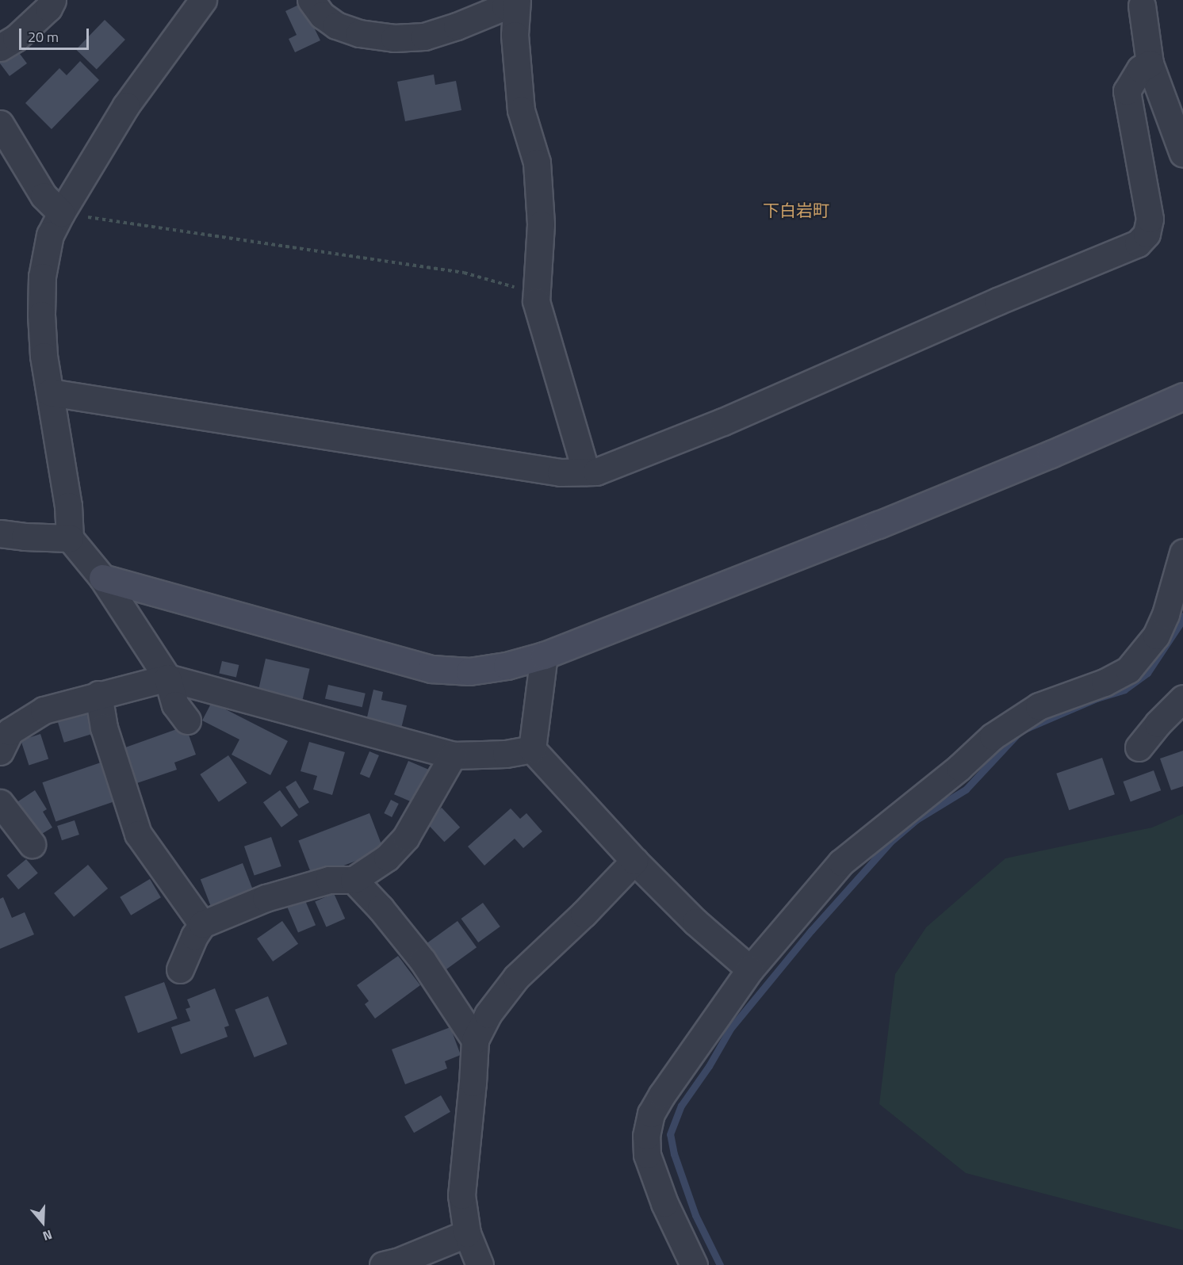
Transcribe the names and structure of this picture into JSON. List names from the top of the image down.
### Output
{
  "districts": ["下白岩町"],
  "scale_bar": "20 m",
  "north": "bottom"
}
